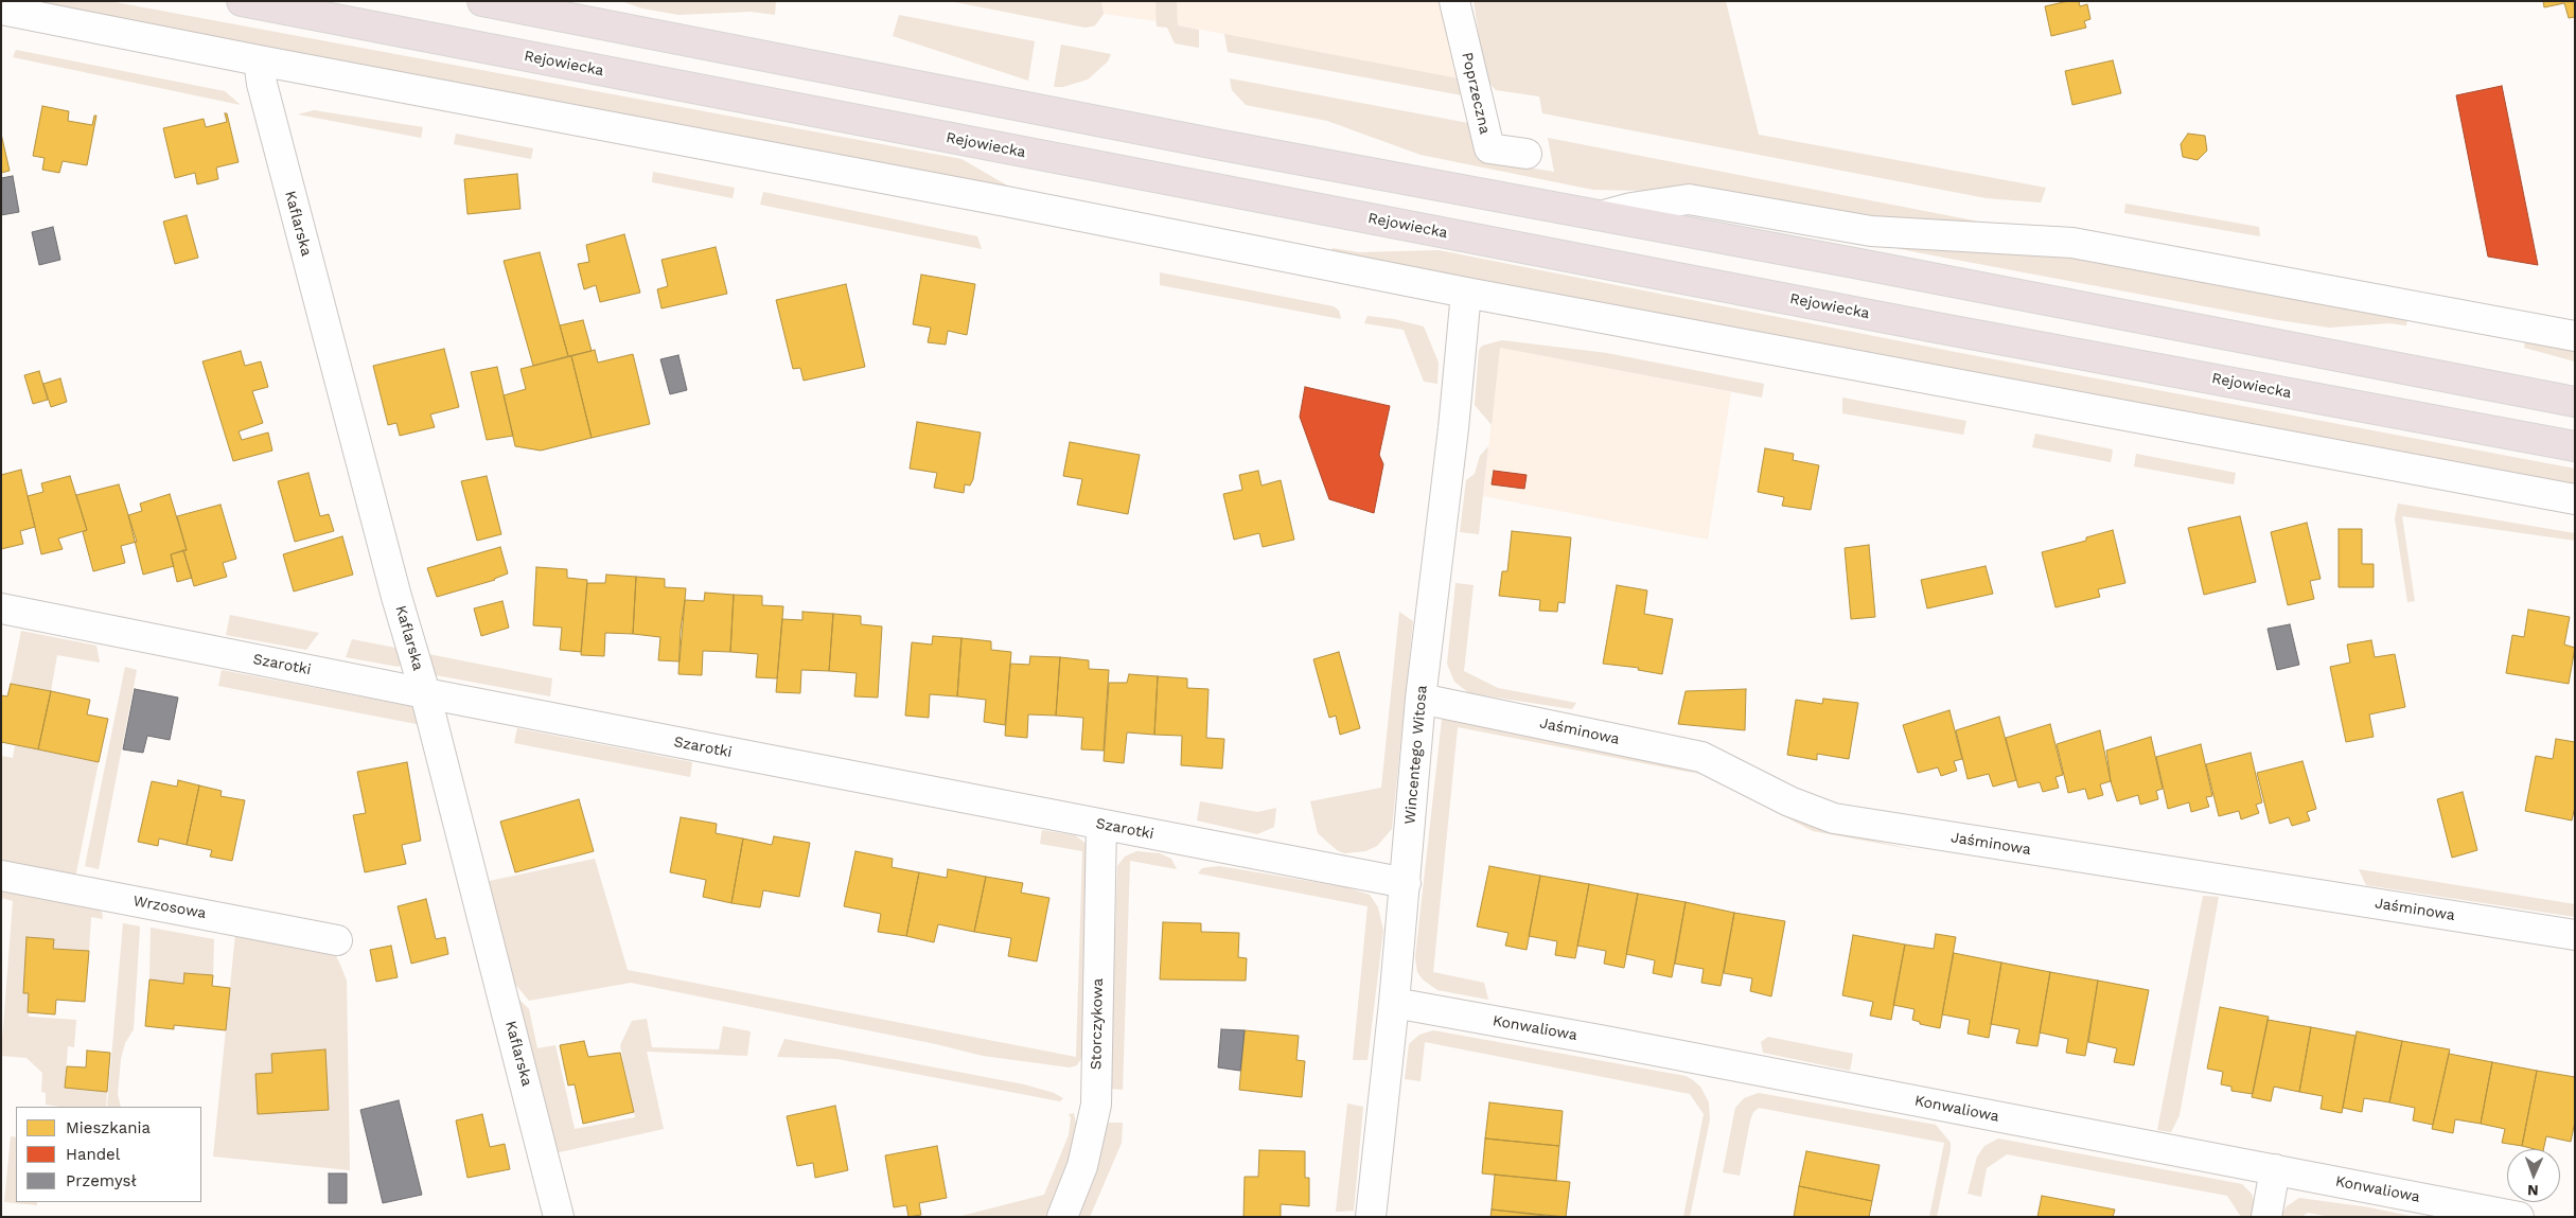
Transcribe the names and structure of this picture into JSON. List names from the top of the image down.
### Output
{
  "streets": {
    "highway": ["Rejowiecka"],
    "street": [
      "Poprzeczna",
      "Kaflarska",
      "Szarotki",
      "Jaśminowa",
      "Wincentego Witosa",
      "Wrzosowa",
      "Storczykowa",
      "Konwaliowa"
    ]
  },
  "crossings": [
    ["Kaflarska", "Szarotki"],
    ["Szarotki", "Wincentego Witosa"],
    ["Szarotki", "Storczykowa"],
    ["Jaśminowa", "Wincentego Witosa"],
    ["Wincentego Witosa", "Konwaliowa"]
  ],
  "legend": ["Mieszkania", "Handel", "Przemysł"],
  "north": "bottom"
}
